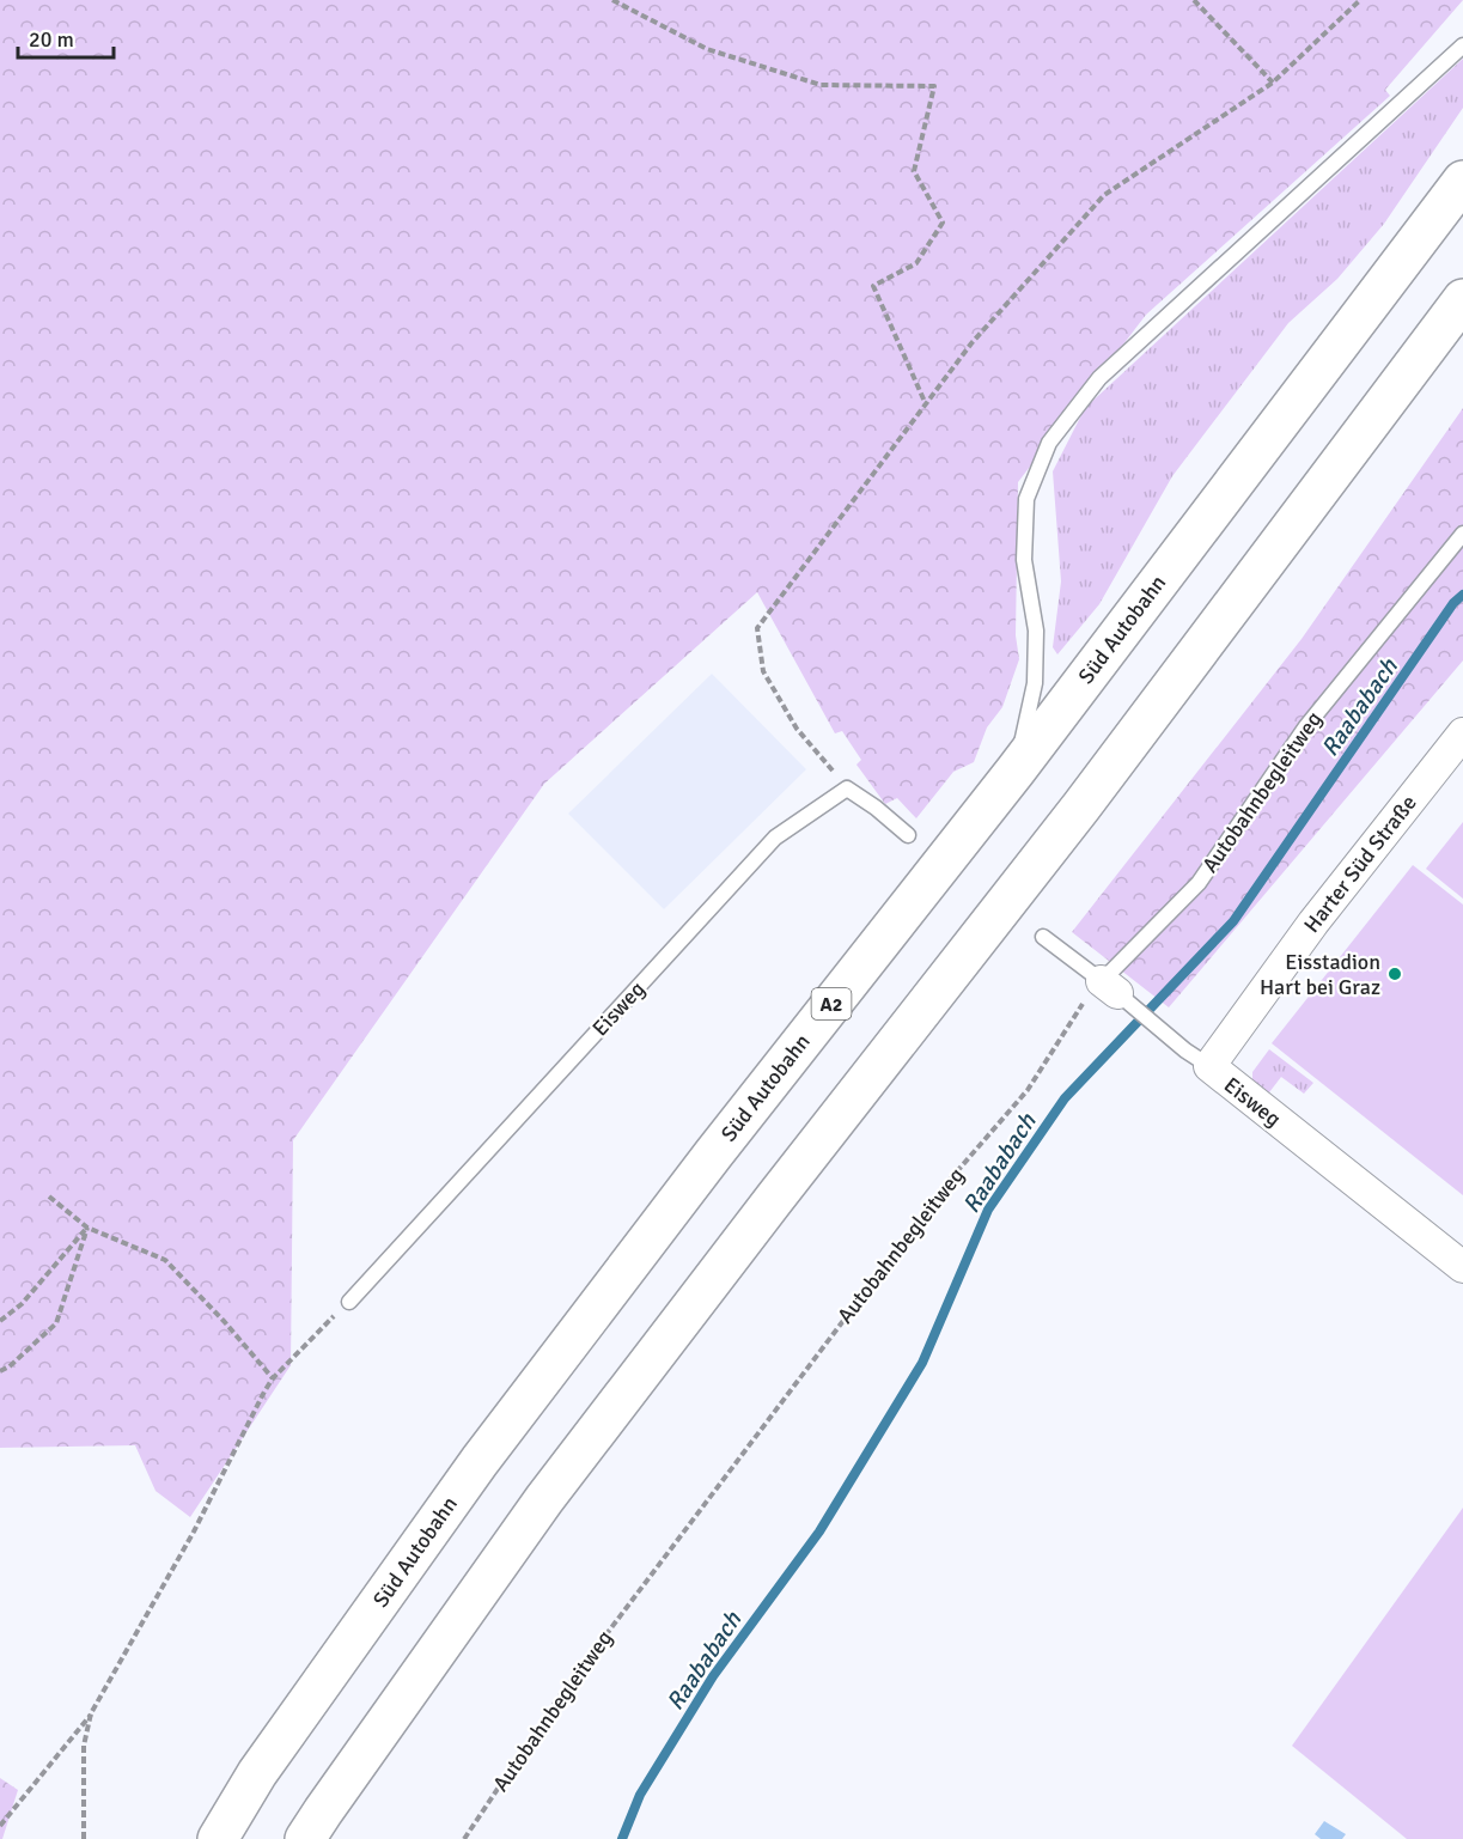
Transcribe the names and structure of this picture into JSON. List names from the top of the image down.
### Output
{
  "streets": {
    "highway": ["Süd Autobahn", "A2"],
    "street": ["Harter Süd Straße", "Eisweg"],
    "lane": ["Autobahnbegleitweg"]
  },
  "crossings": [
    ["Autobahnbegleitweg", "Eisweg"],
    ["Harter Süd Straße", "Eisweg"]
  ],
  "water": ["Raababach"],
  "places": ["Eisstadion Hart bei Graz"],
  "scale_bar": "20 m"
}
